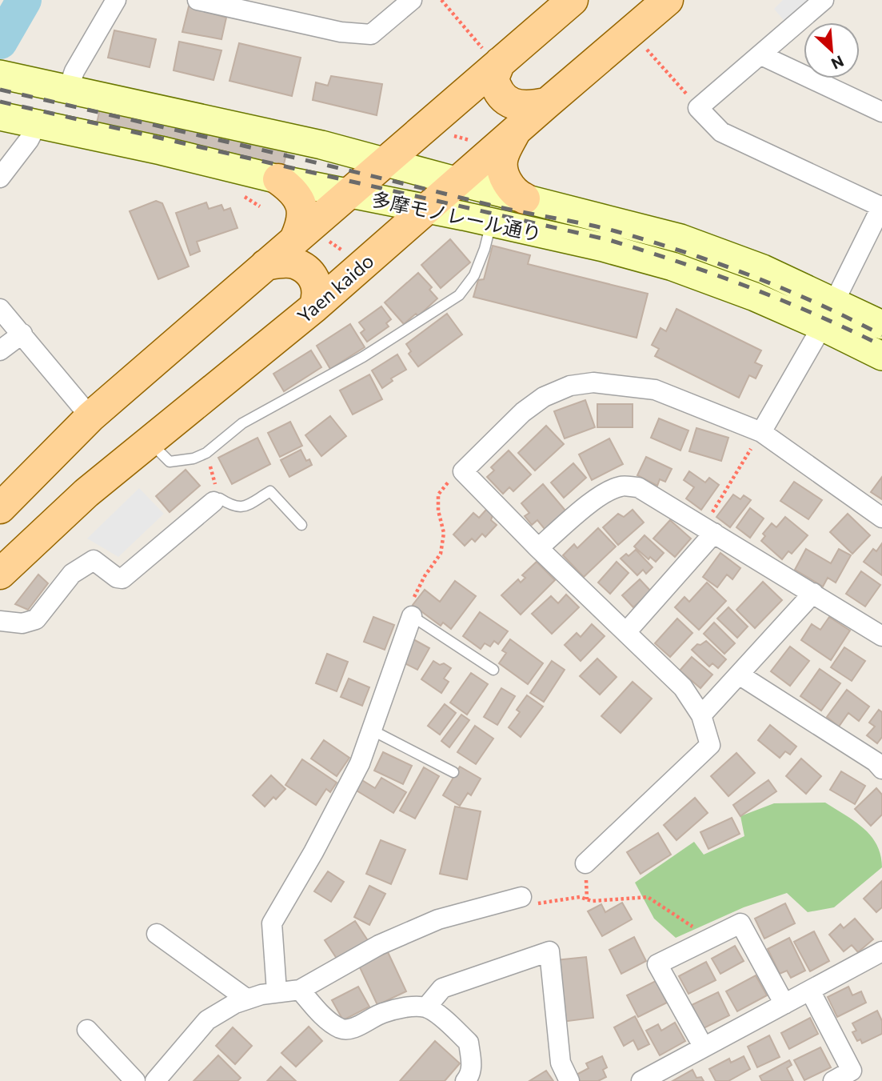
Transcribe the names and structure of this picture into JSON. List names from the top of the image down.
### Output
{
  "streets": {
    "main road": ["多摩モノレール通り", "Yaen kaido"]
  },
  "crossings": [
    ["多摩モノレール通り", "Yaen kaido"]
  ],
  "north": "bottom right"
}
